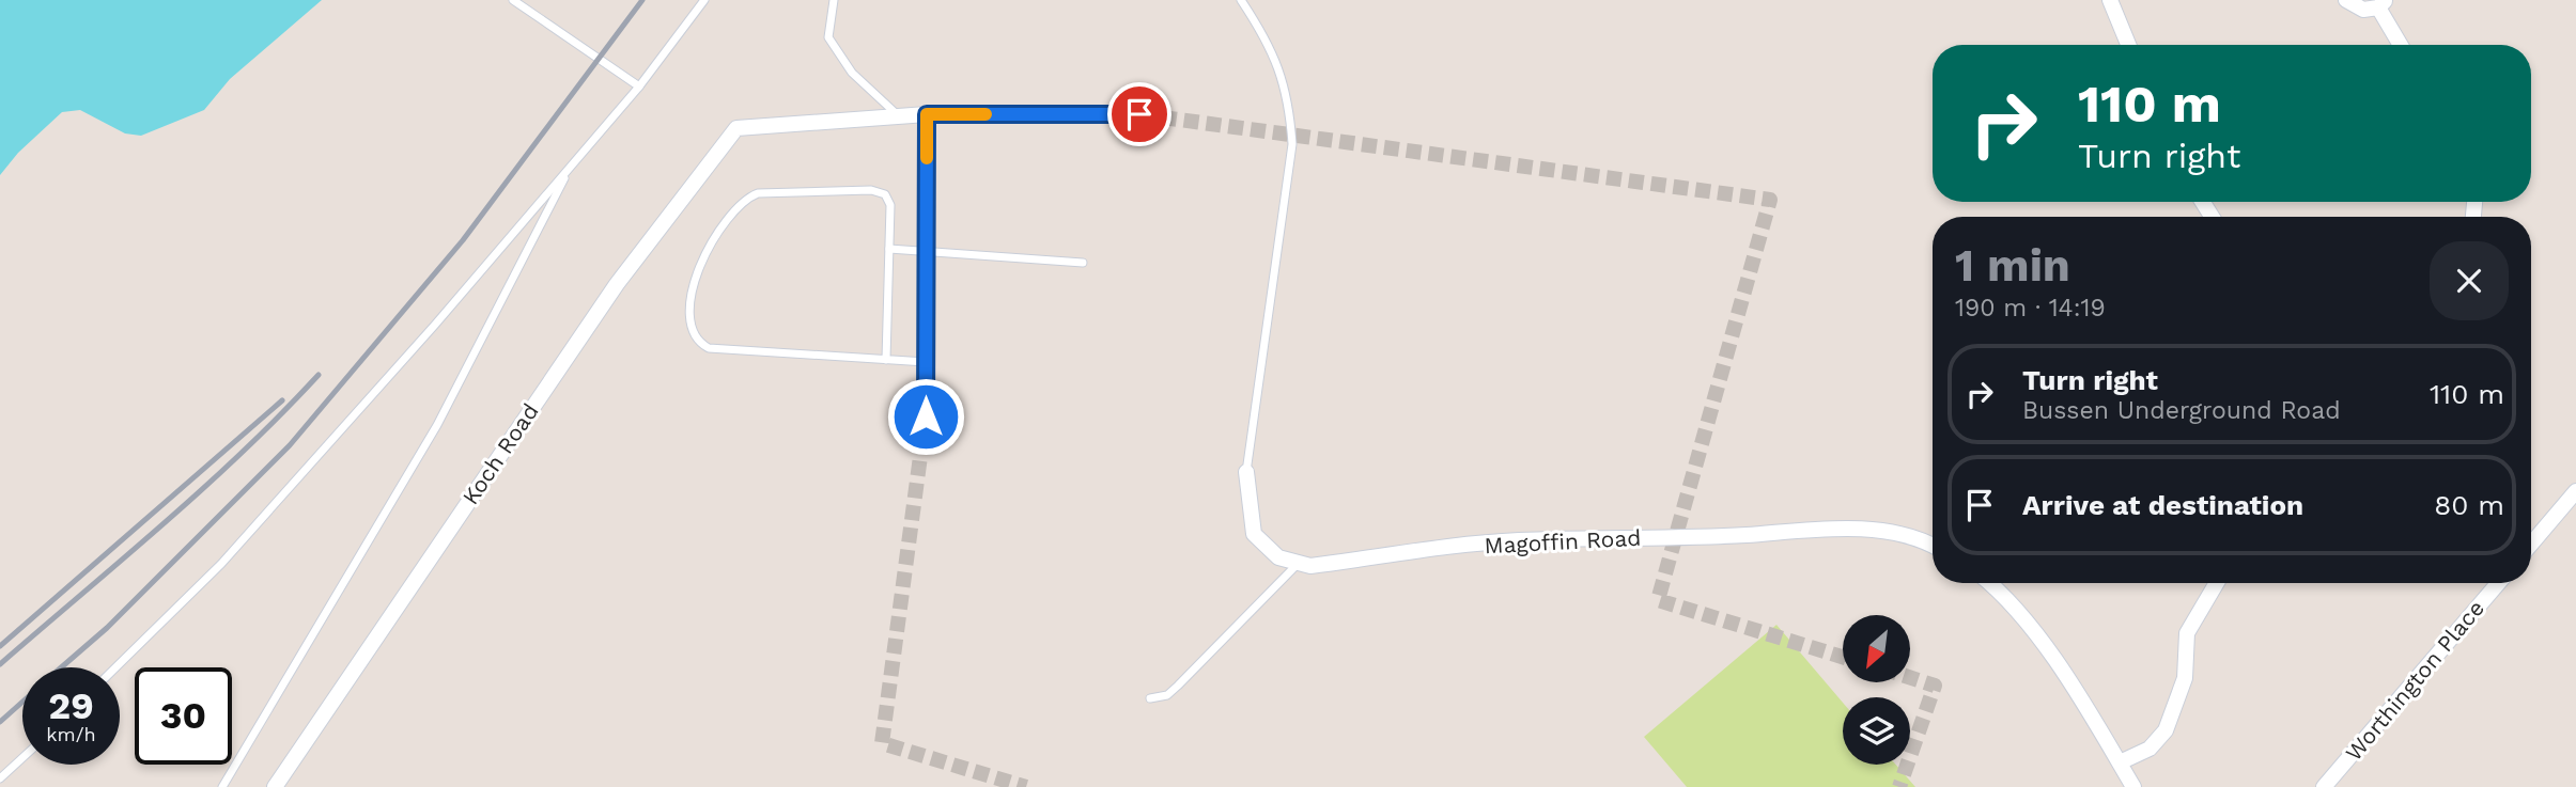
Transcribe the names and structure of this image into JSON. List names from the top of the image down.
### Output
{
  "streets": {
    "street": ["Koch Road", "Magoffin Road", "Worthington Place"]
  },
  "north": "bottom left",
  "page": {
    "turn": ["110 m", "Turn right"],
    "heading": ["1 min", "190 m · 14:19"],
    "list": [
      {
        "name": "Turn right",
        "note": "Bussen Underground Road",
        "value": "110 m"
      },
      {
        "name": "Arrive at destination",
        "value": "80 m"
      }
    ],
    "speed": "29 km/h",
    "limit": "30"
  }
}
